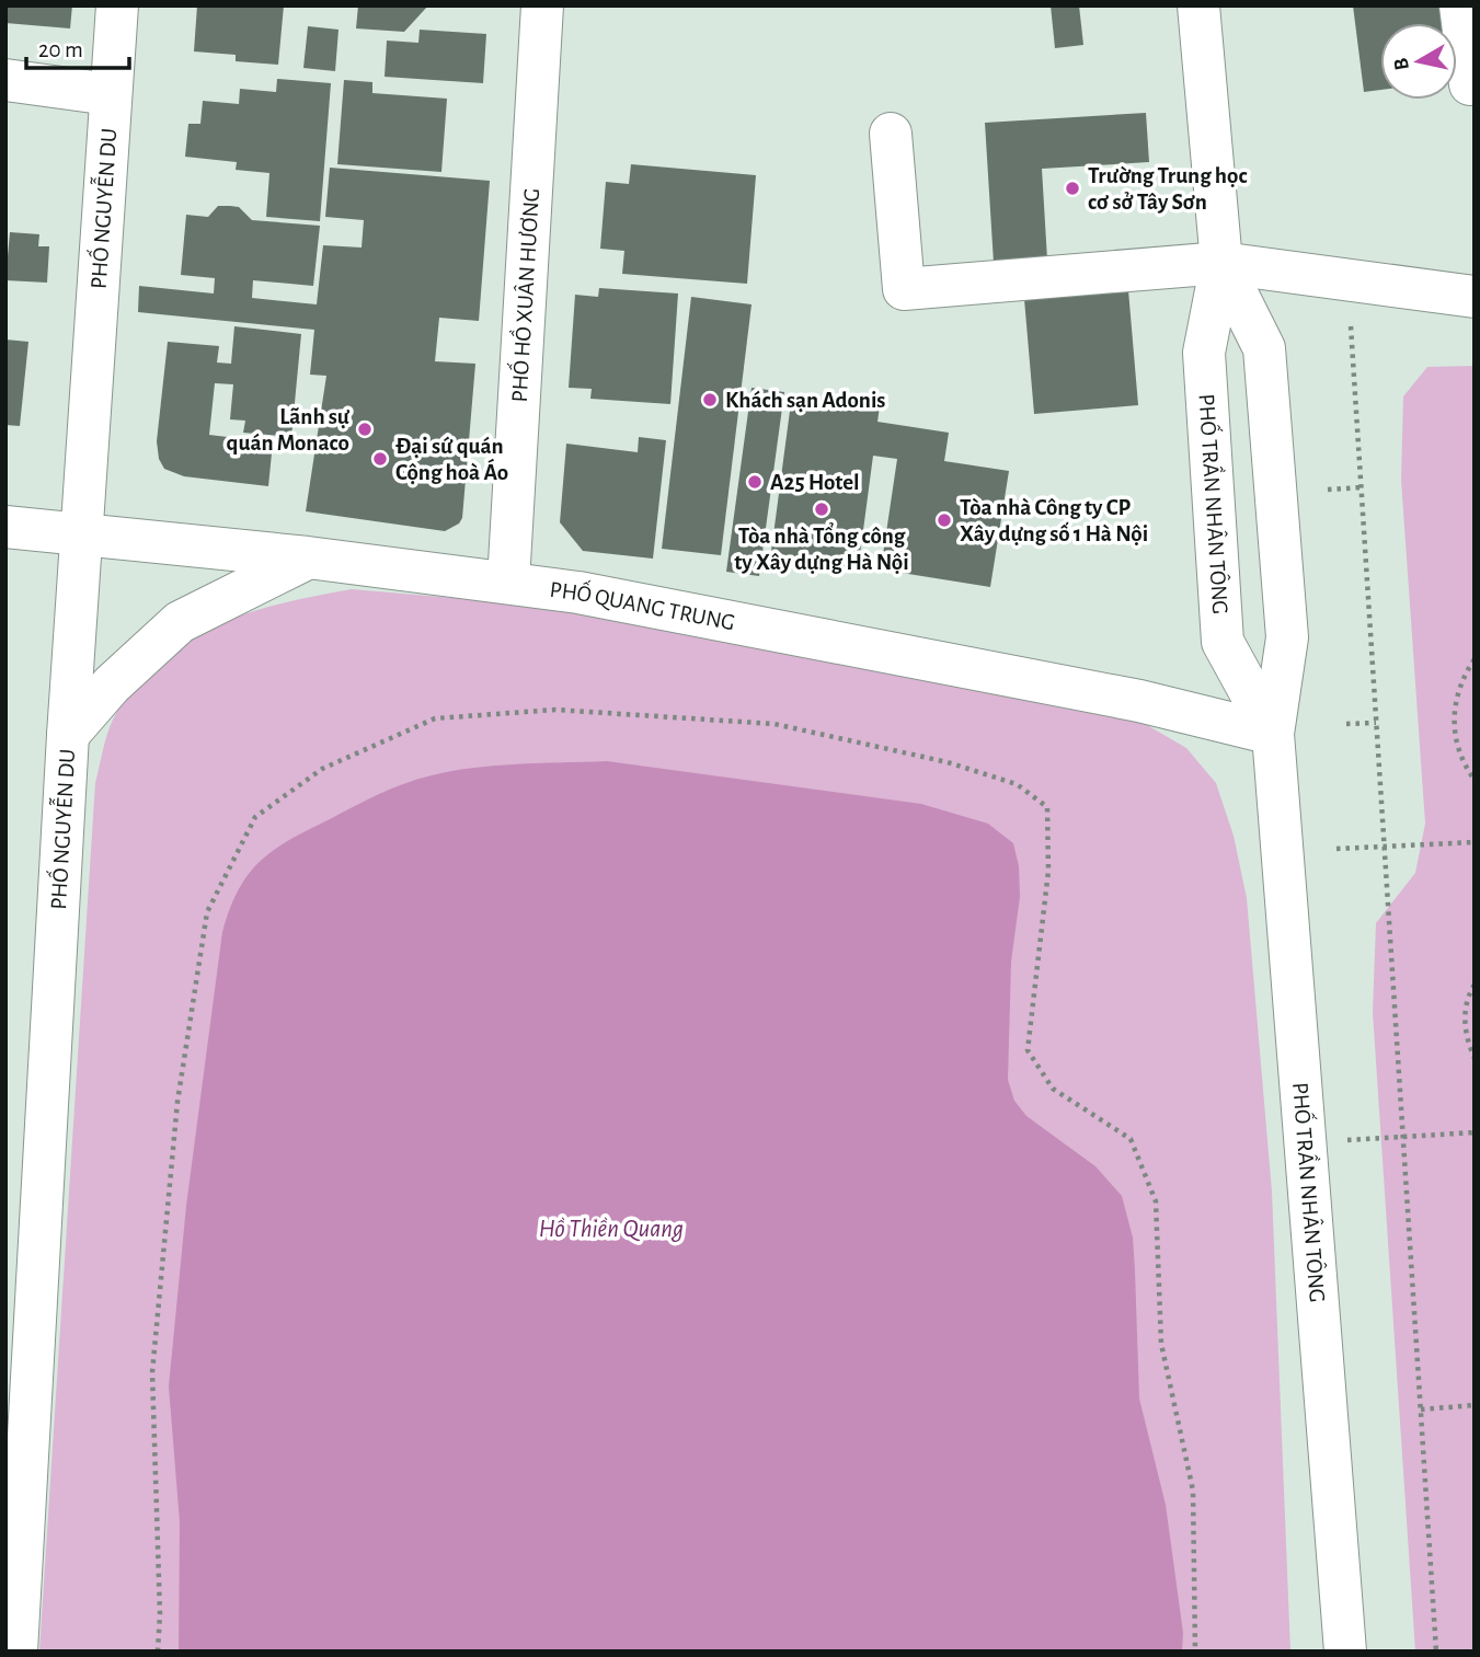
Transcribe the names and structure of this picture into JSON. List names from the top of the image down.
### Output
{
  "streets": {
    "street": [
      "PHỐ NGUYỄN DU",
      "PHỐ HỒ XUÂN HƯƠNG",
      "PHỐ TRẦN NHÂN TÔNG",
      "PHỐ QUANG TRUNG"
    ]
  },
  "crossings": [
    ["PHỐ NGUYỄN DU", "PHỐ QUANG TRUNG"],
    ["PHỐ HỒ XUÂN HƯƠNG", "PHỐ QUANG TRUNG"],
    ["PHỐ TRẦN NHÂN TÔNG", "PHỐ QUANG TRUNG"]
  ],
  "water": ["Hồ Thiền Quang"],
  "places": [
    "Trường Trung học cơ sở Tây Sơn",
    "Khách sạn Adonis",
    "Lãnh sự quán Monaco",
    "Đại sứ quán Cộng hoà Áo",
    "A25 Hotel",
    "Tòa nhà Tổng công ty Xây dựng Hà Nội",
    "Tòa nhà Công ty CP Xây dựng số 1 Hà Nội"
  ],
  "scale_bar": "20 m",
  "north": "left"
}
